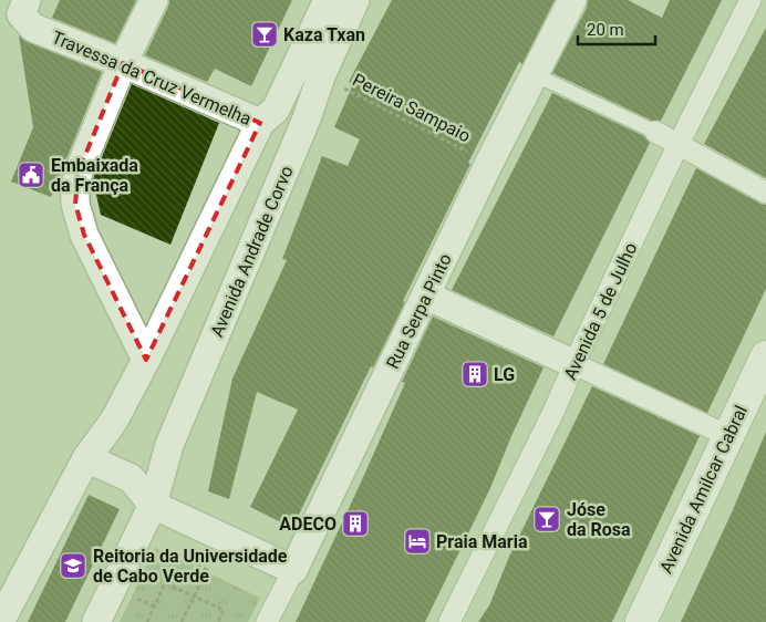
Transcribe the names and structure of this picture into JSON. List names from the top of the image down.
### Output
{
  "streets": {
    "street": [
      "Travessa da Cruz Vermelha",
      "Avenida Andrade Corvo",
      "Rua Serpa Pinto",
      "Avenida 5 de Julho",
      "Avenida Amilcar Cabral"
    ],
    "path": ["Pereira Sampaio"]
  },
  "crossings": [
    ["Pereira Sampaio", "Avenida Andrade Corvo"],
    ["Pereira Sampaio", "Rua Serpa Pinto"]
  ],
  "places": {
    "bar": ["Kaza Txan", "Jóse da Rosa"],
    "public building": ["Embaixada da França"],
    "building": ["LG", "ADECO"],
    "hotel": ["Praia Maria"],
    "school or university": ["Reitoria da Universidade de Cabo Verde"]
  },
  "scale_bar": "20 m"
}
